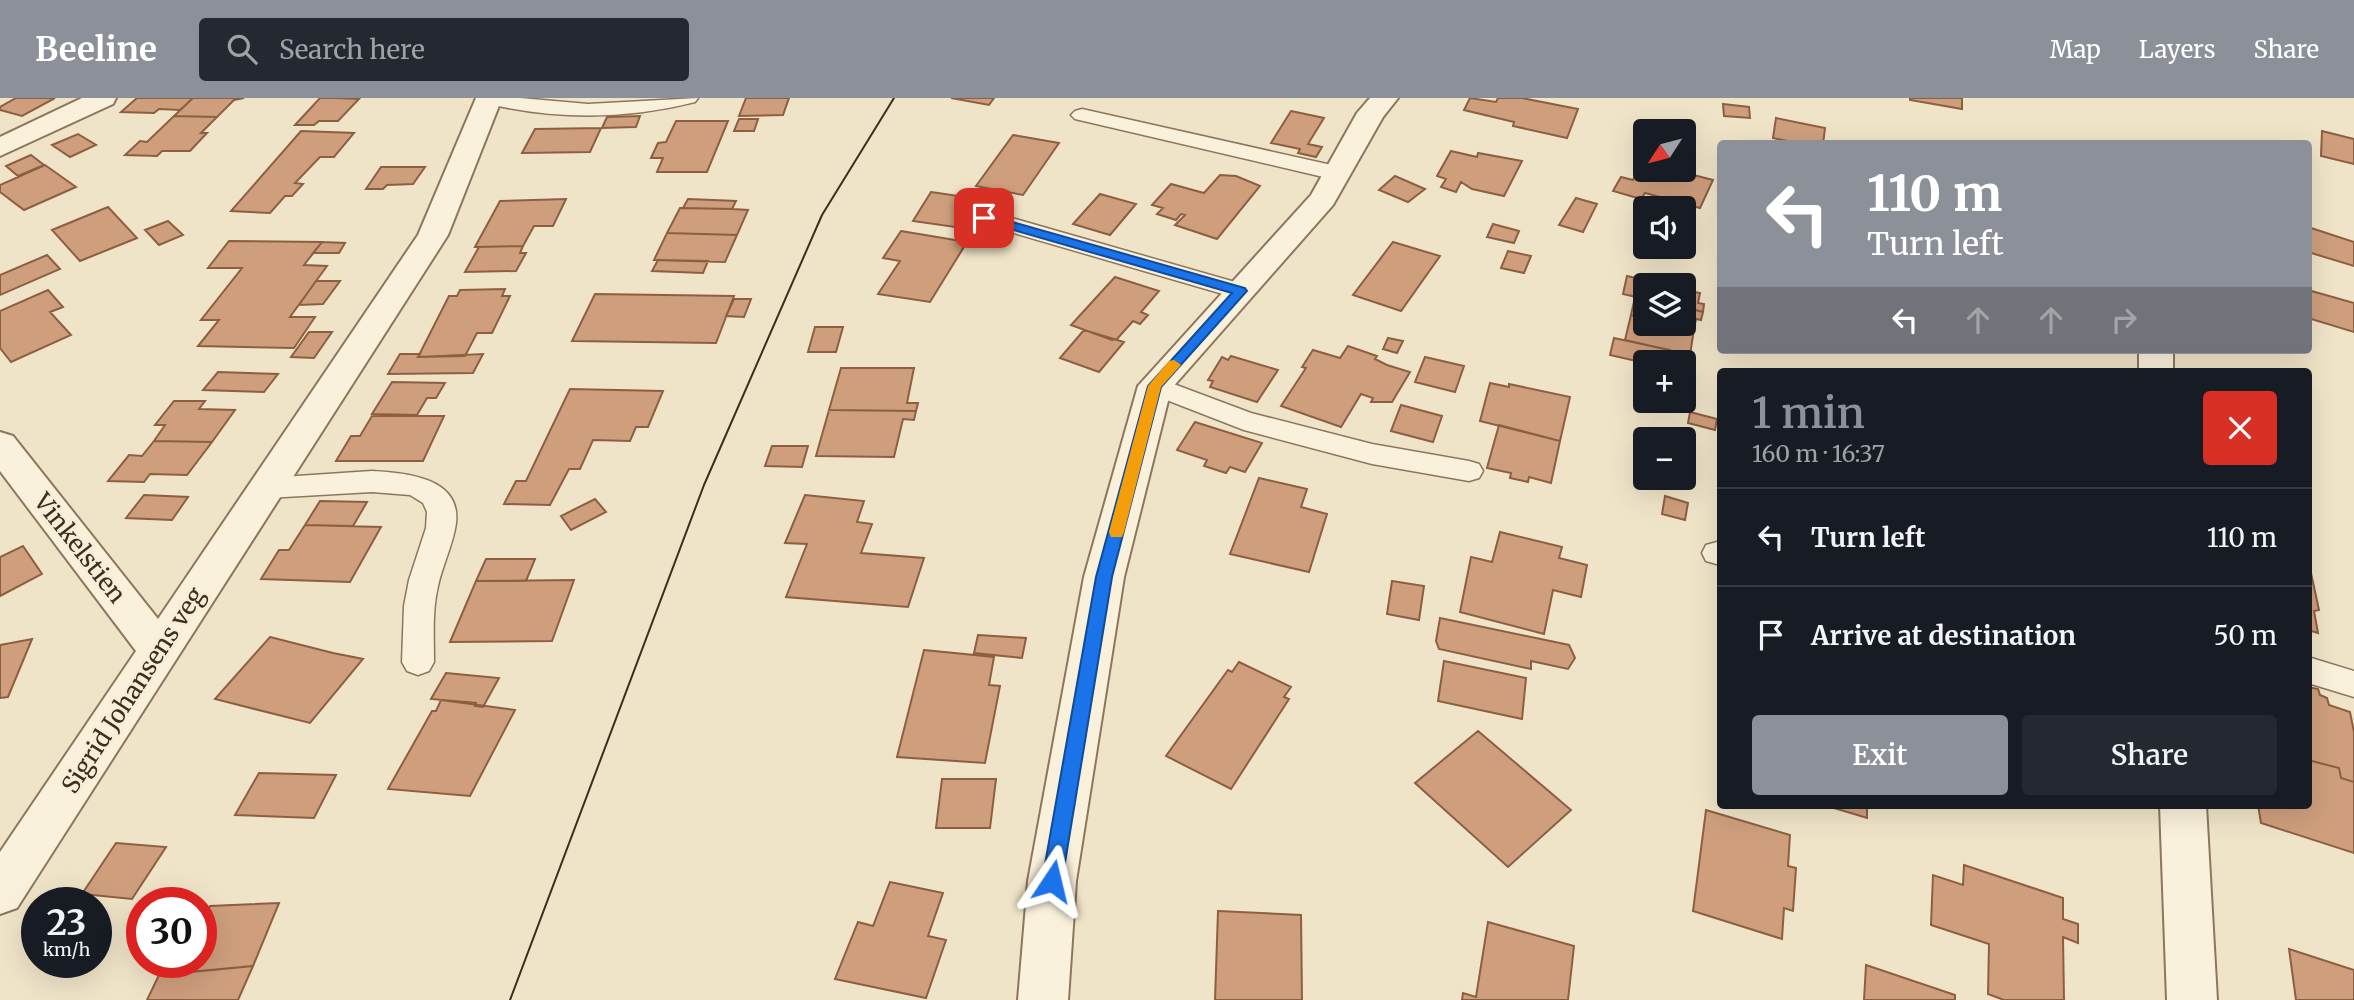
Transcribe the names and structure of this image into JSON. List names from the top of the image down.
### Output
{
  "streets": {
    "street": ["Vinkelstien", "Sigrid Johansens veg"]
  },
  "crossings": [
    ["Vinkelstien", "Sigrid Johansens veg"]
  ],
  "north": "bottom left",
  "page": {
    "header": "Beeline",
    "search": "Search here",
    "nav": ["Map", "Layers", "Share"],
    "map_buttons": ["+", "−"],
    "turn": ["110 m", "Turn left"],
    "heading": ["1 min", "160 m · 16:37"],
    "list": [
      {
        "name": "Turn left",
        "value": "110 m"
      },
      {
        "name": "Arrive at destination",
        "value": "50 m"
      }
    ],
    "buttons": ["Exit", "Share"],
    "speed": "23 km/h",
    "limit": "30"
  }
}
